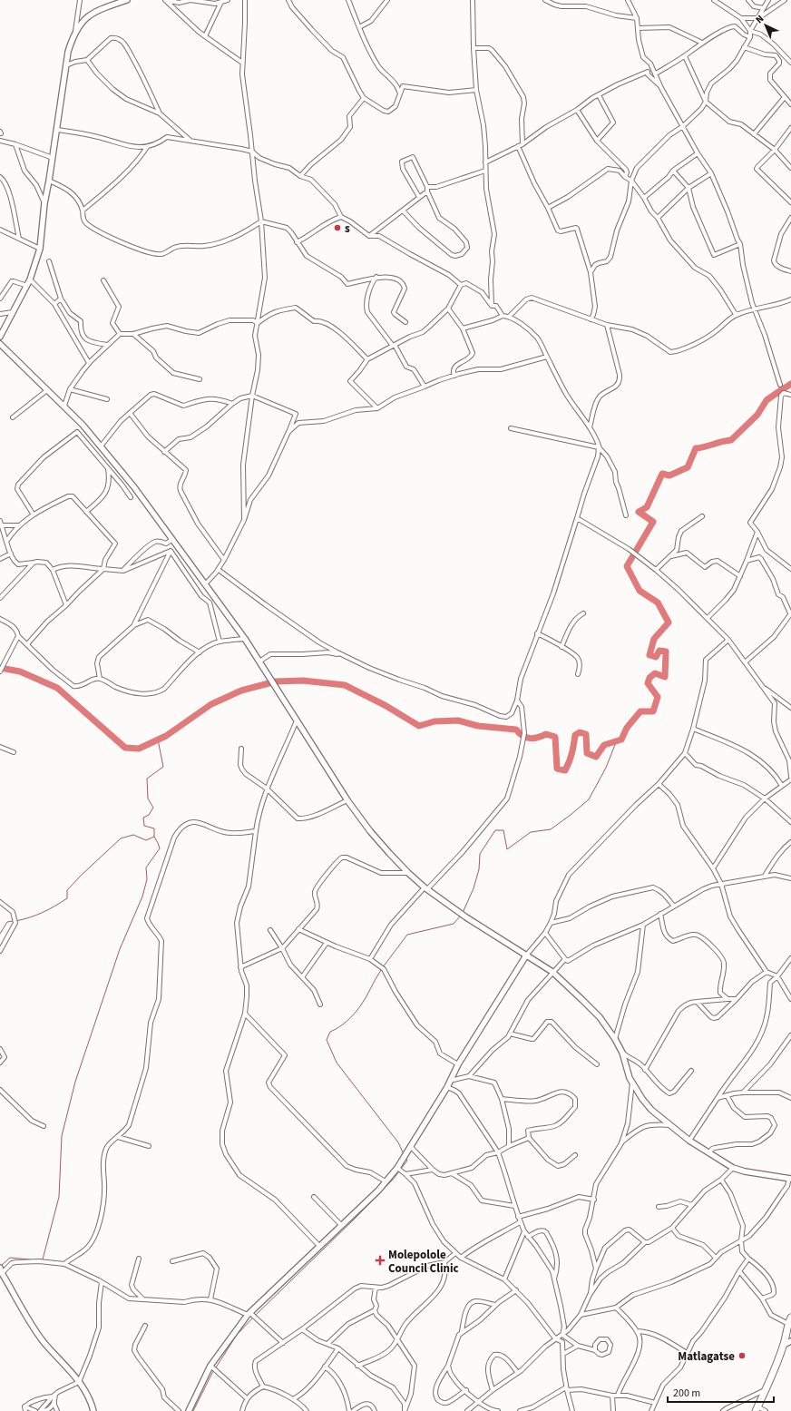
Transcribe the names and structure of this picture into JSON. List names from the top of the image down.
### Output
{
  "places": {
    "other": ["s", "Matlagatse"],
    "health": ["Molepolole Council Clinic"]
  },
  "scale_bar": "200 m",
  "north": "top left"
}
